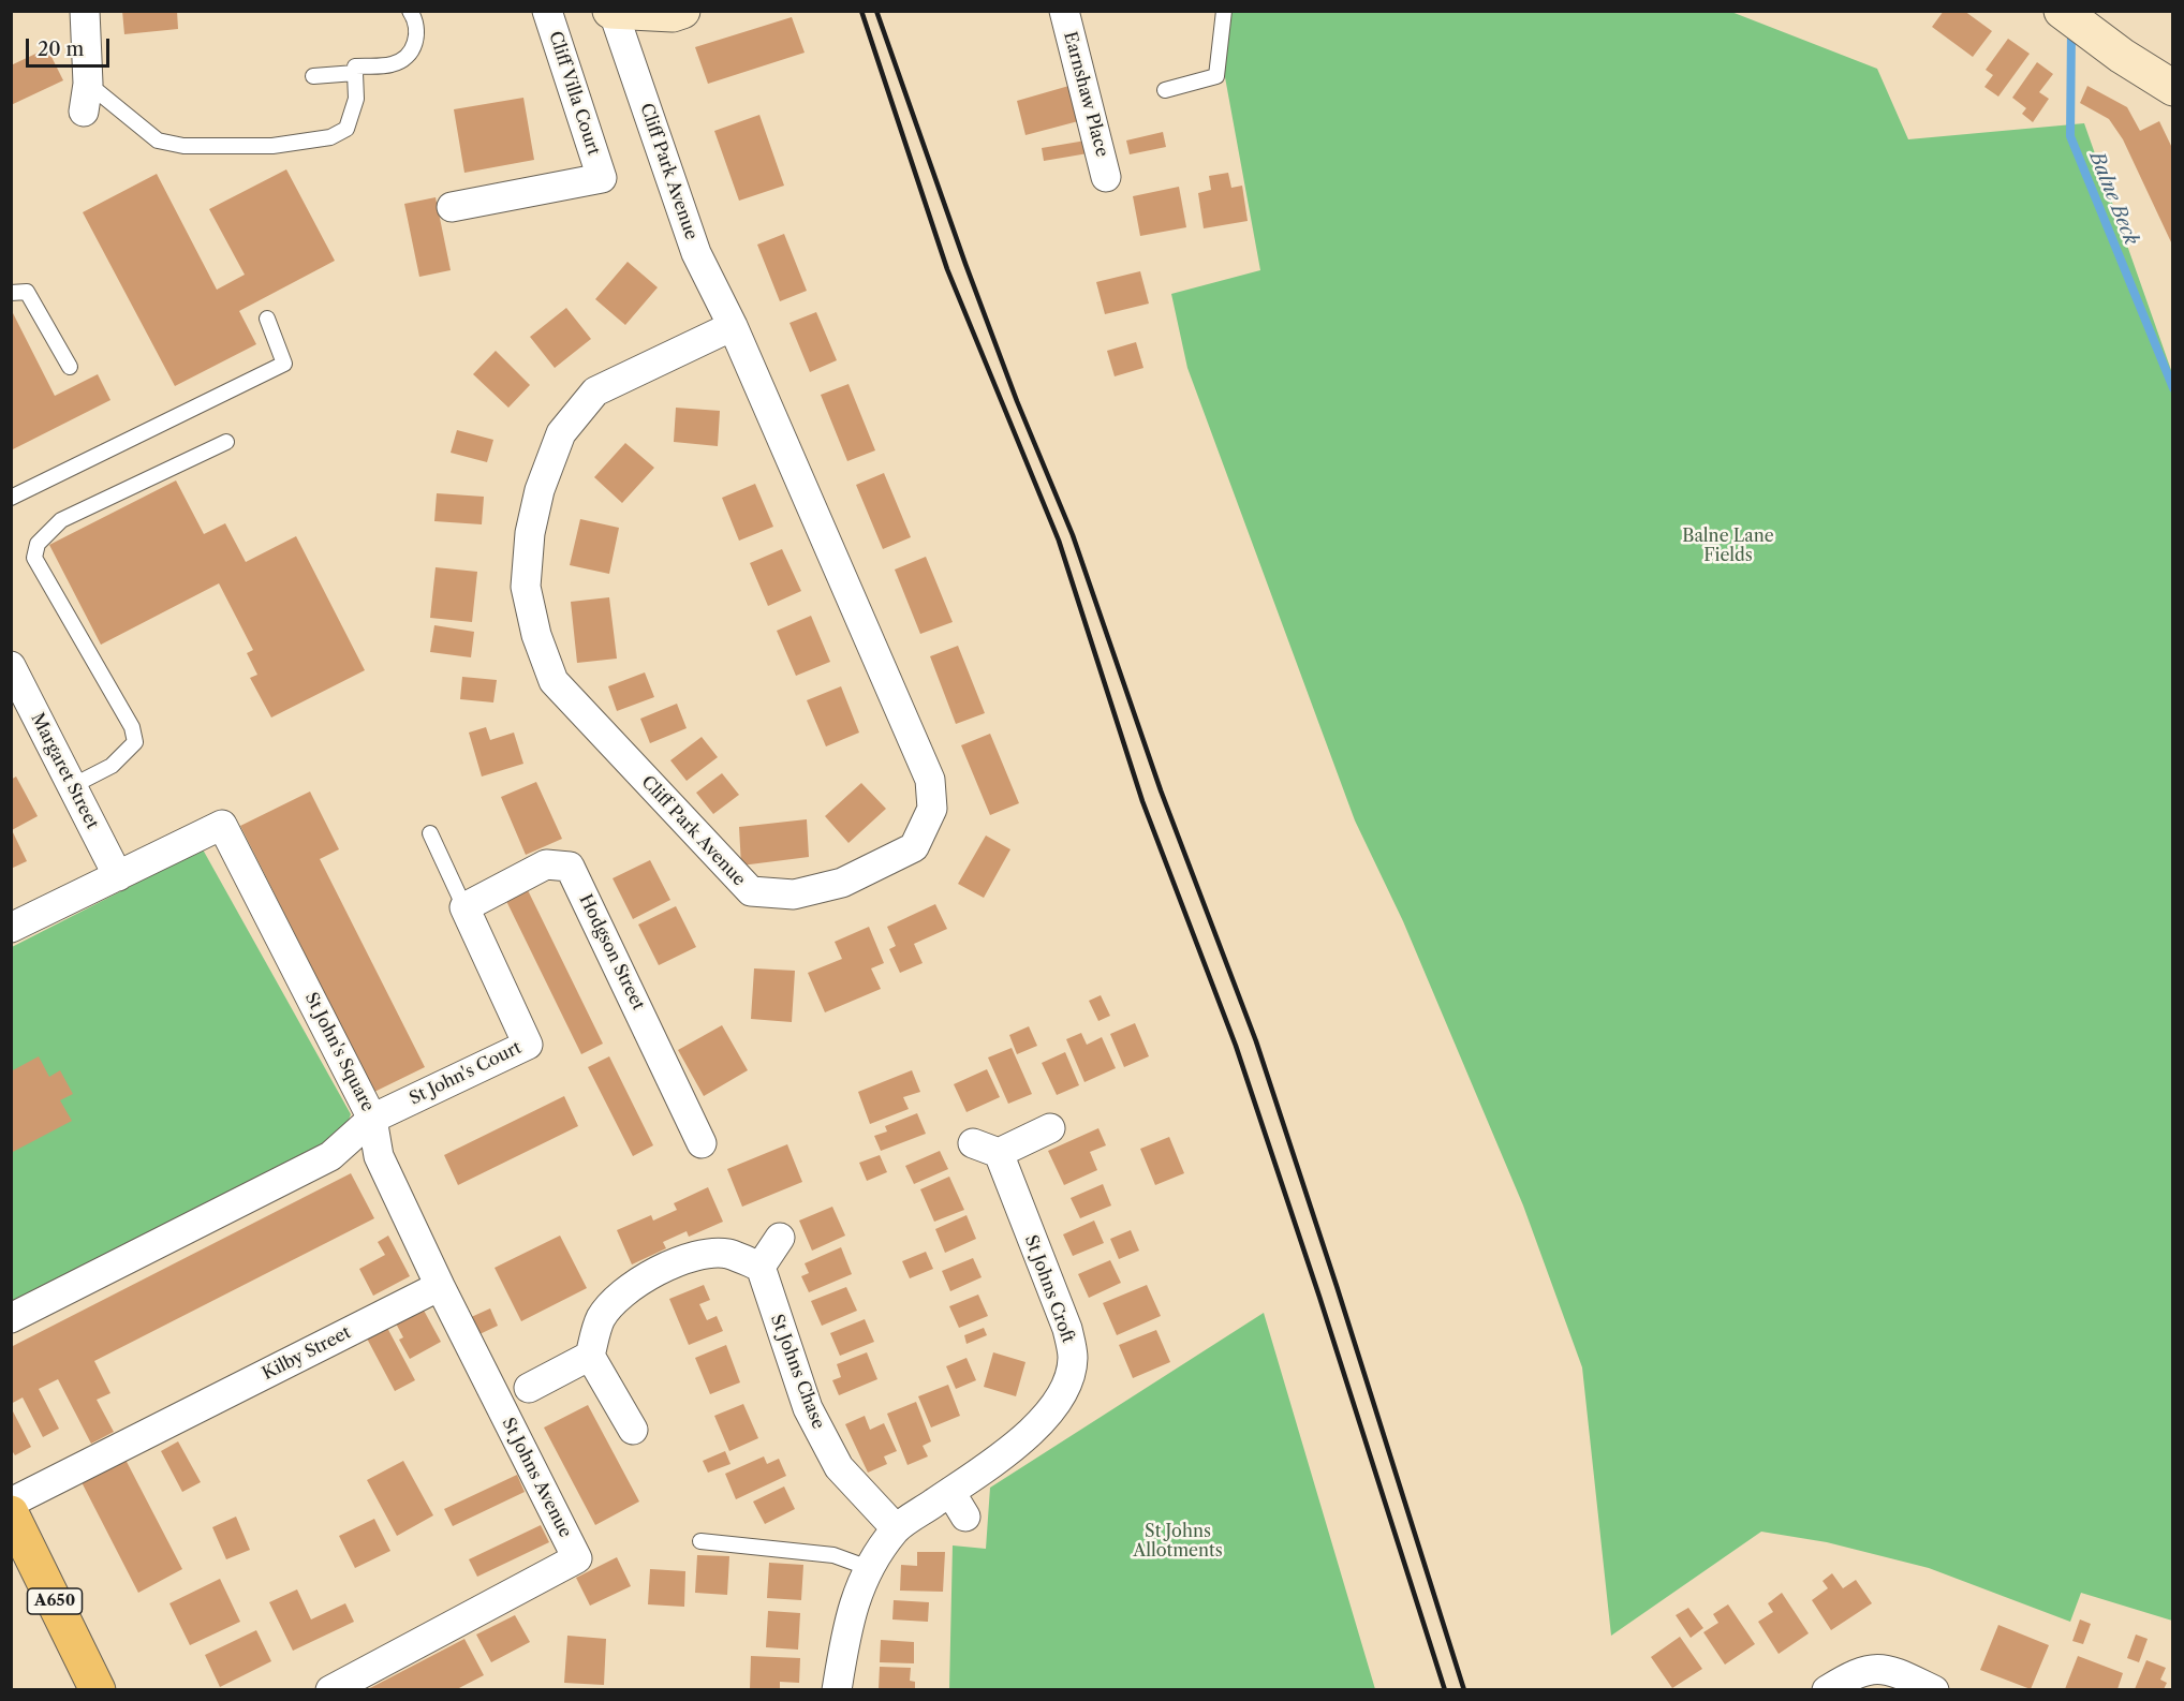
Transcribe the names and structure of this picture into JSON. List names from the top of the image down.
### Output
{
  "streets": {
    "main road": ["A650"],
    "street": [
      "Cliff Villa Court",
      "Earnshaw Place",
      "Cliff Park Avenue",
      "Margaret Street",
      "Hodgson Street",
      "St John's Square",
      "St John's Court",
      "St Johns Croft",
      "Kilby Street",
      "St Johns Chase",
      "St Johns Avenue"
    ]
  },
  "crossings": [
    ["Margaret Street", "St John's Square"],
    ["Hodgson Street", "St John's Court"],
    ["St John's Square", "St John's Court"],
    ["St Johns Croft", "St Johns Chase"],
    ["Kilby Street", "St Johns Avenue"]
  ],
  "water": ["Balne Beck"],
  "parks": ["Balne Lane Fields", "St Johns Allotments"],
  "scale_bar": "20 m"
}
